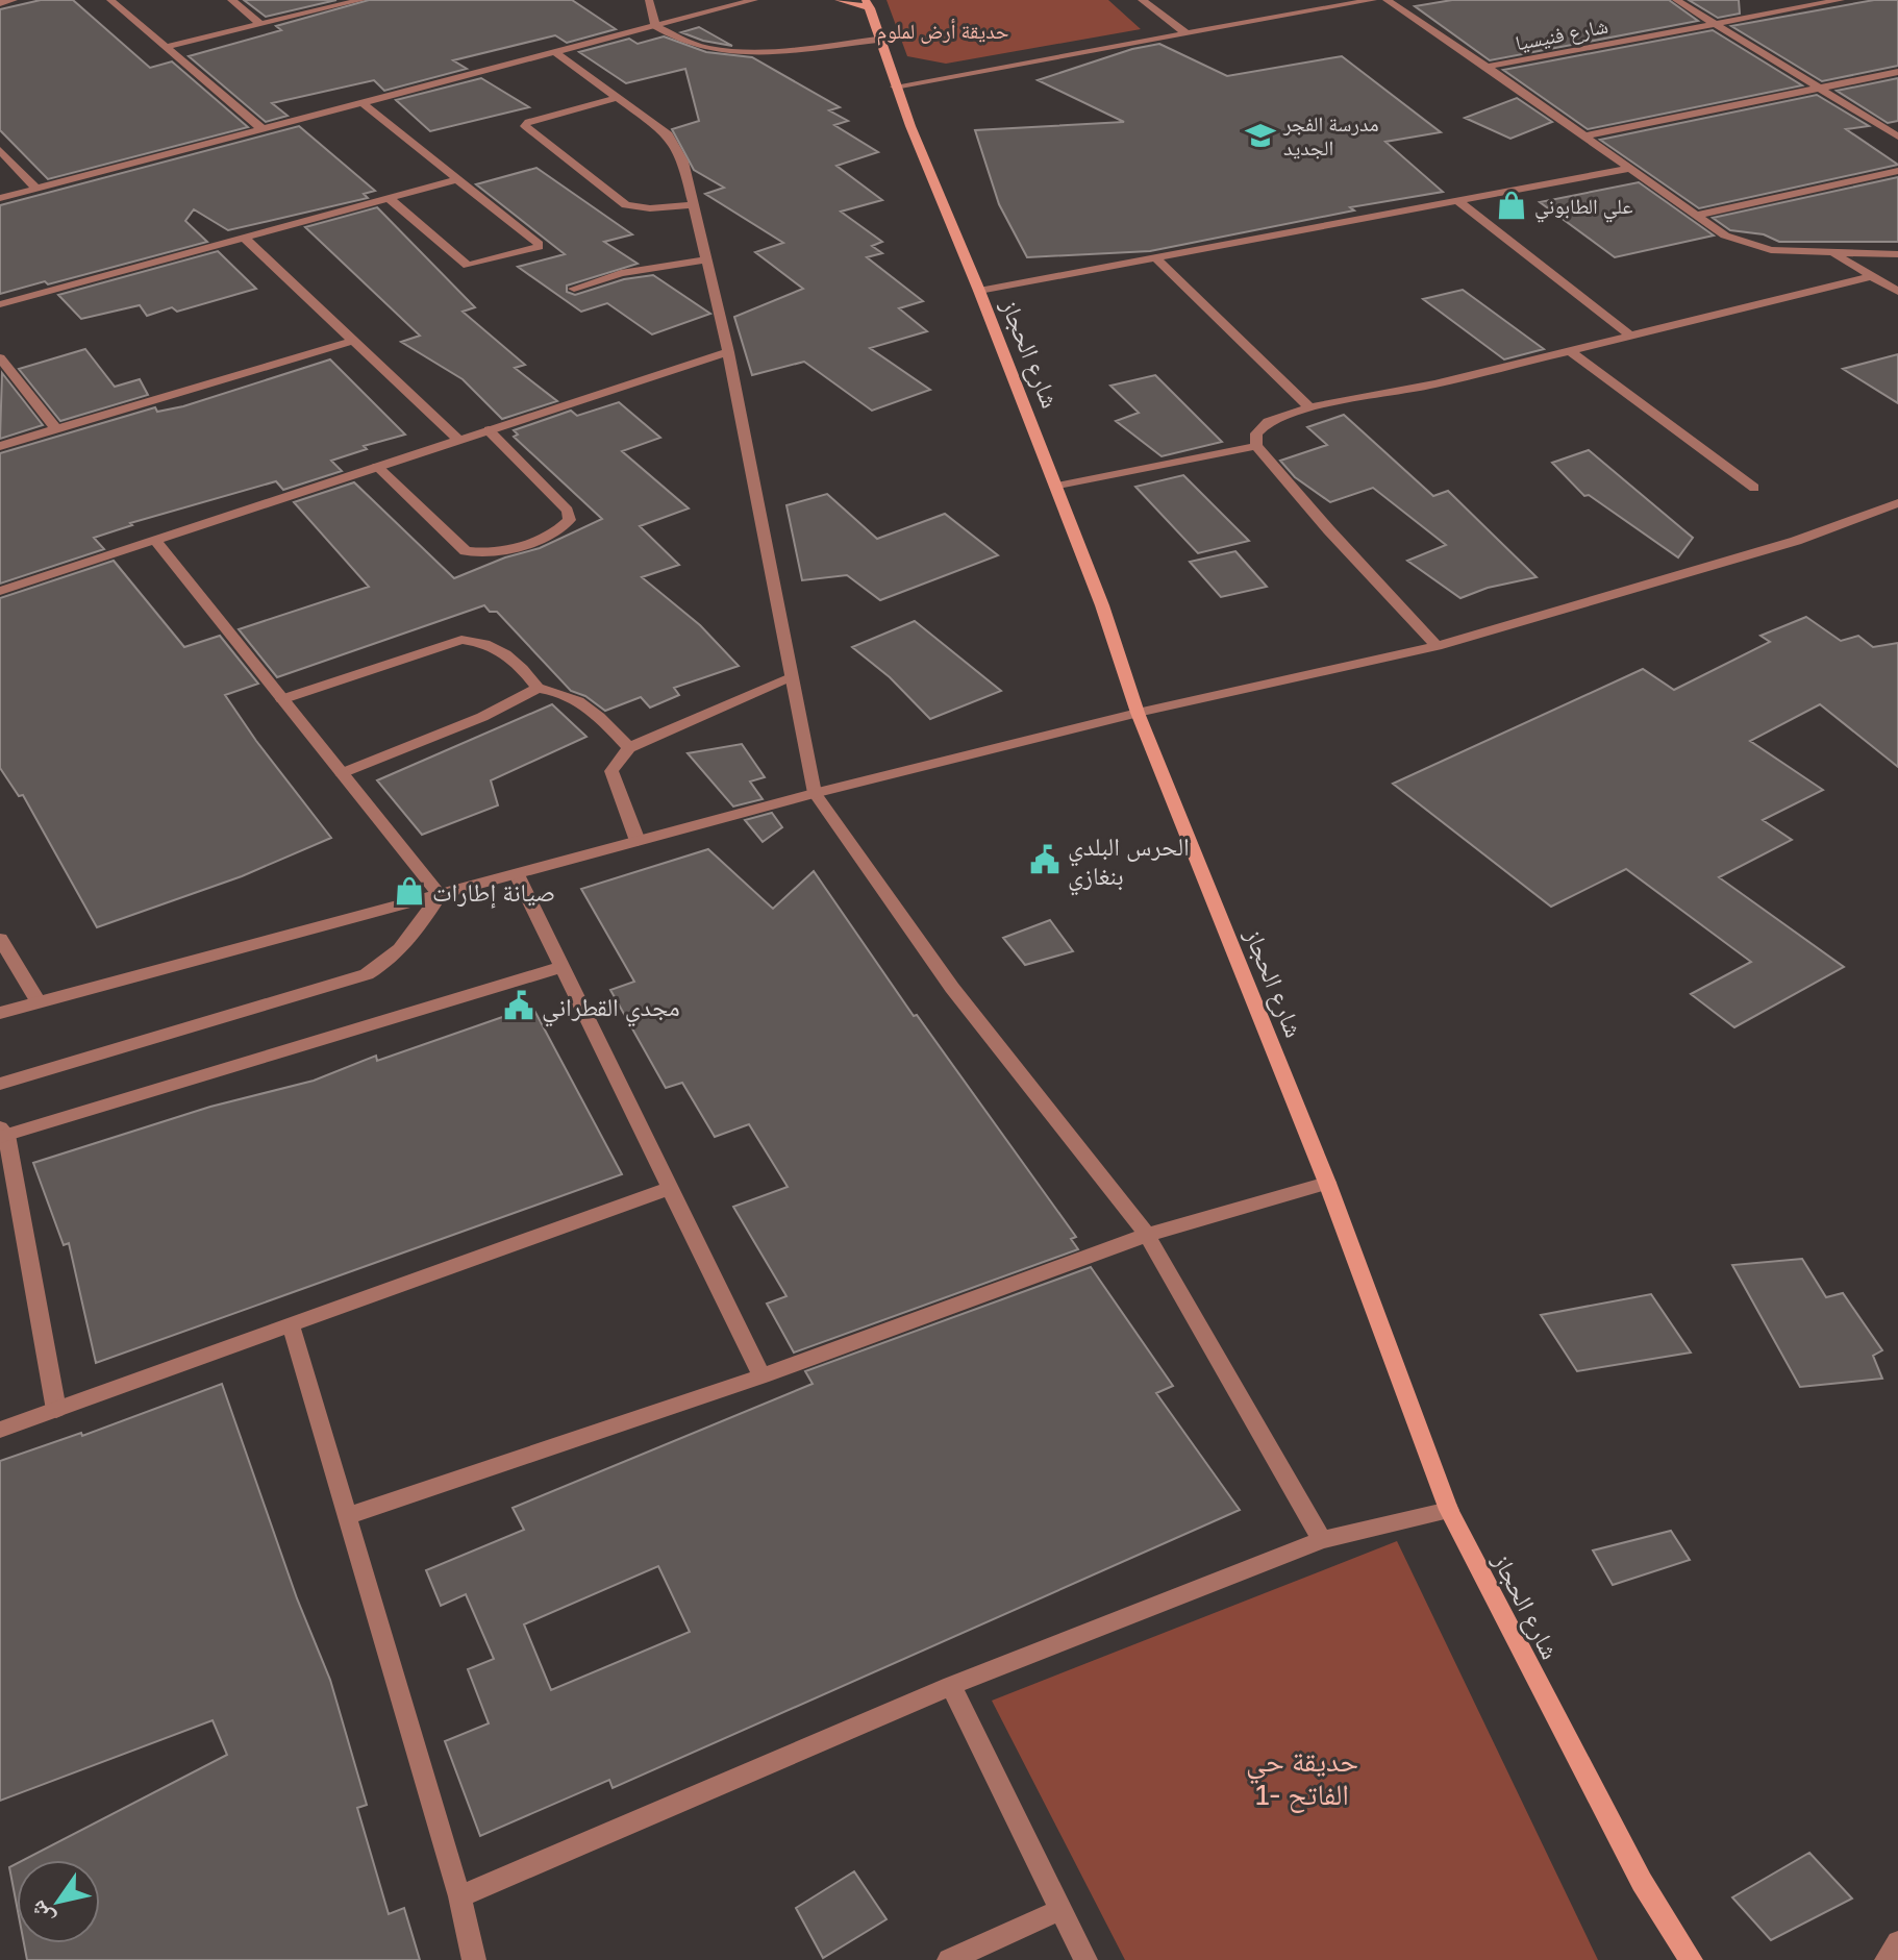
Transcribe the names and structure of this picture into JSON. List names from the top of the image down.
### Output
{
  "streets": {
    "main road": ["شارع الحجاز"],
    "street": ["شارع فنيسيا"]
  },
  "parks": ["حديقة أرض لملوم", "حديقة حي الفاتح -1"],
  "places": {
    "school or university": ["مدرسة الفجر الجديد"],
    "shop": ["علي الطابوني", "صيانة إطارات"],
    "public building": ["الحرس البلدي بنغازي", "مجدي القطراني"]
  },
  "north": "bottom left"
}
